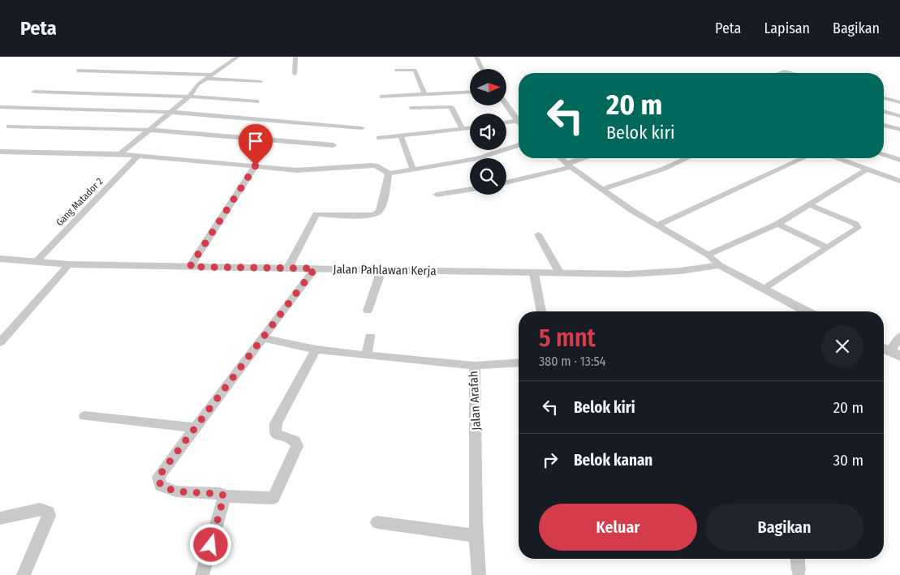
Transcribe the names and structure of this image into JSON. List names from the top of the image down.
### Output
{
  "streets": {
    "street": ["Gang Matador 2", "Jalan Pahlawan Kerja", "Jalan Arafah"]
  },
  "crossings": [
    ["Gang Matador 2", "Jalan Pahlawan Kerja"]
  ],
  "north": "right",
  "page": {
    "header": "Peta",
    "nav": ["Peta", "Lapisan", "Bagikan"],
    "turn": ["20 m", "Belok kiri"],
    "heading": ["5 mnt", "380 m · 13:54"],
    "list": [
      {
        "name": "Belok kiri",
        "value": "20 m"
      },
      {
        "name": "Belok kanan",
        "value": "30 m"
      }
    ],
    "buttons": ["Keluar", "Bagikan"]
  }
}
